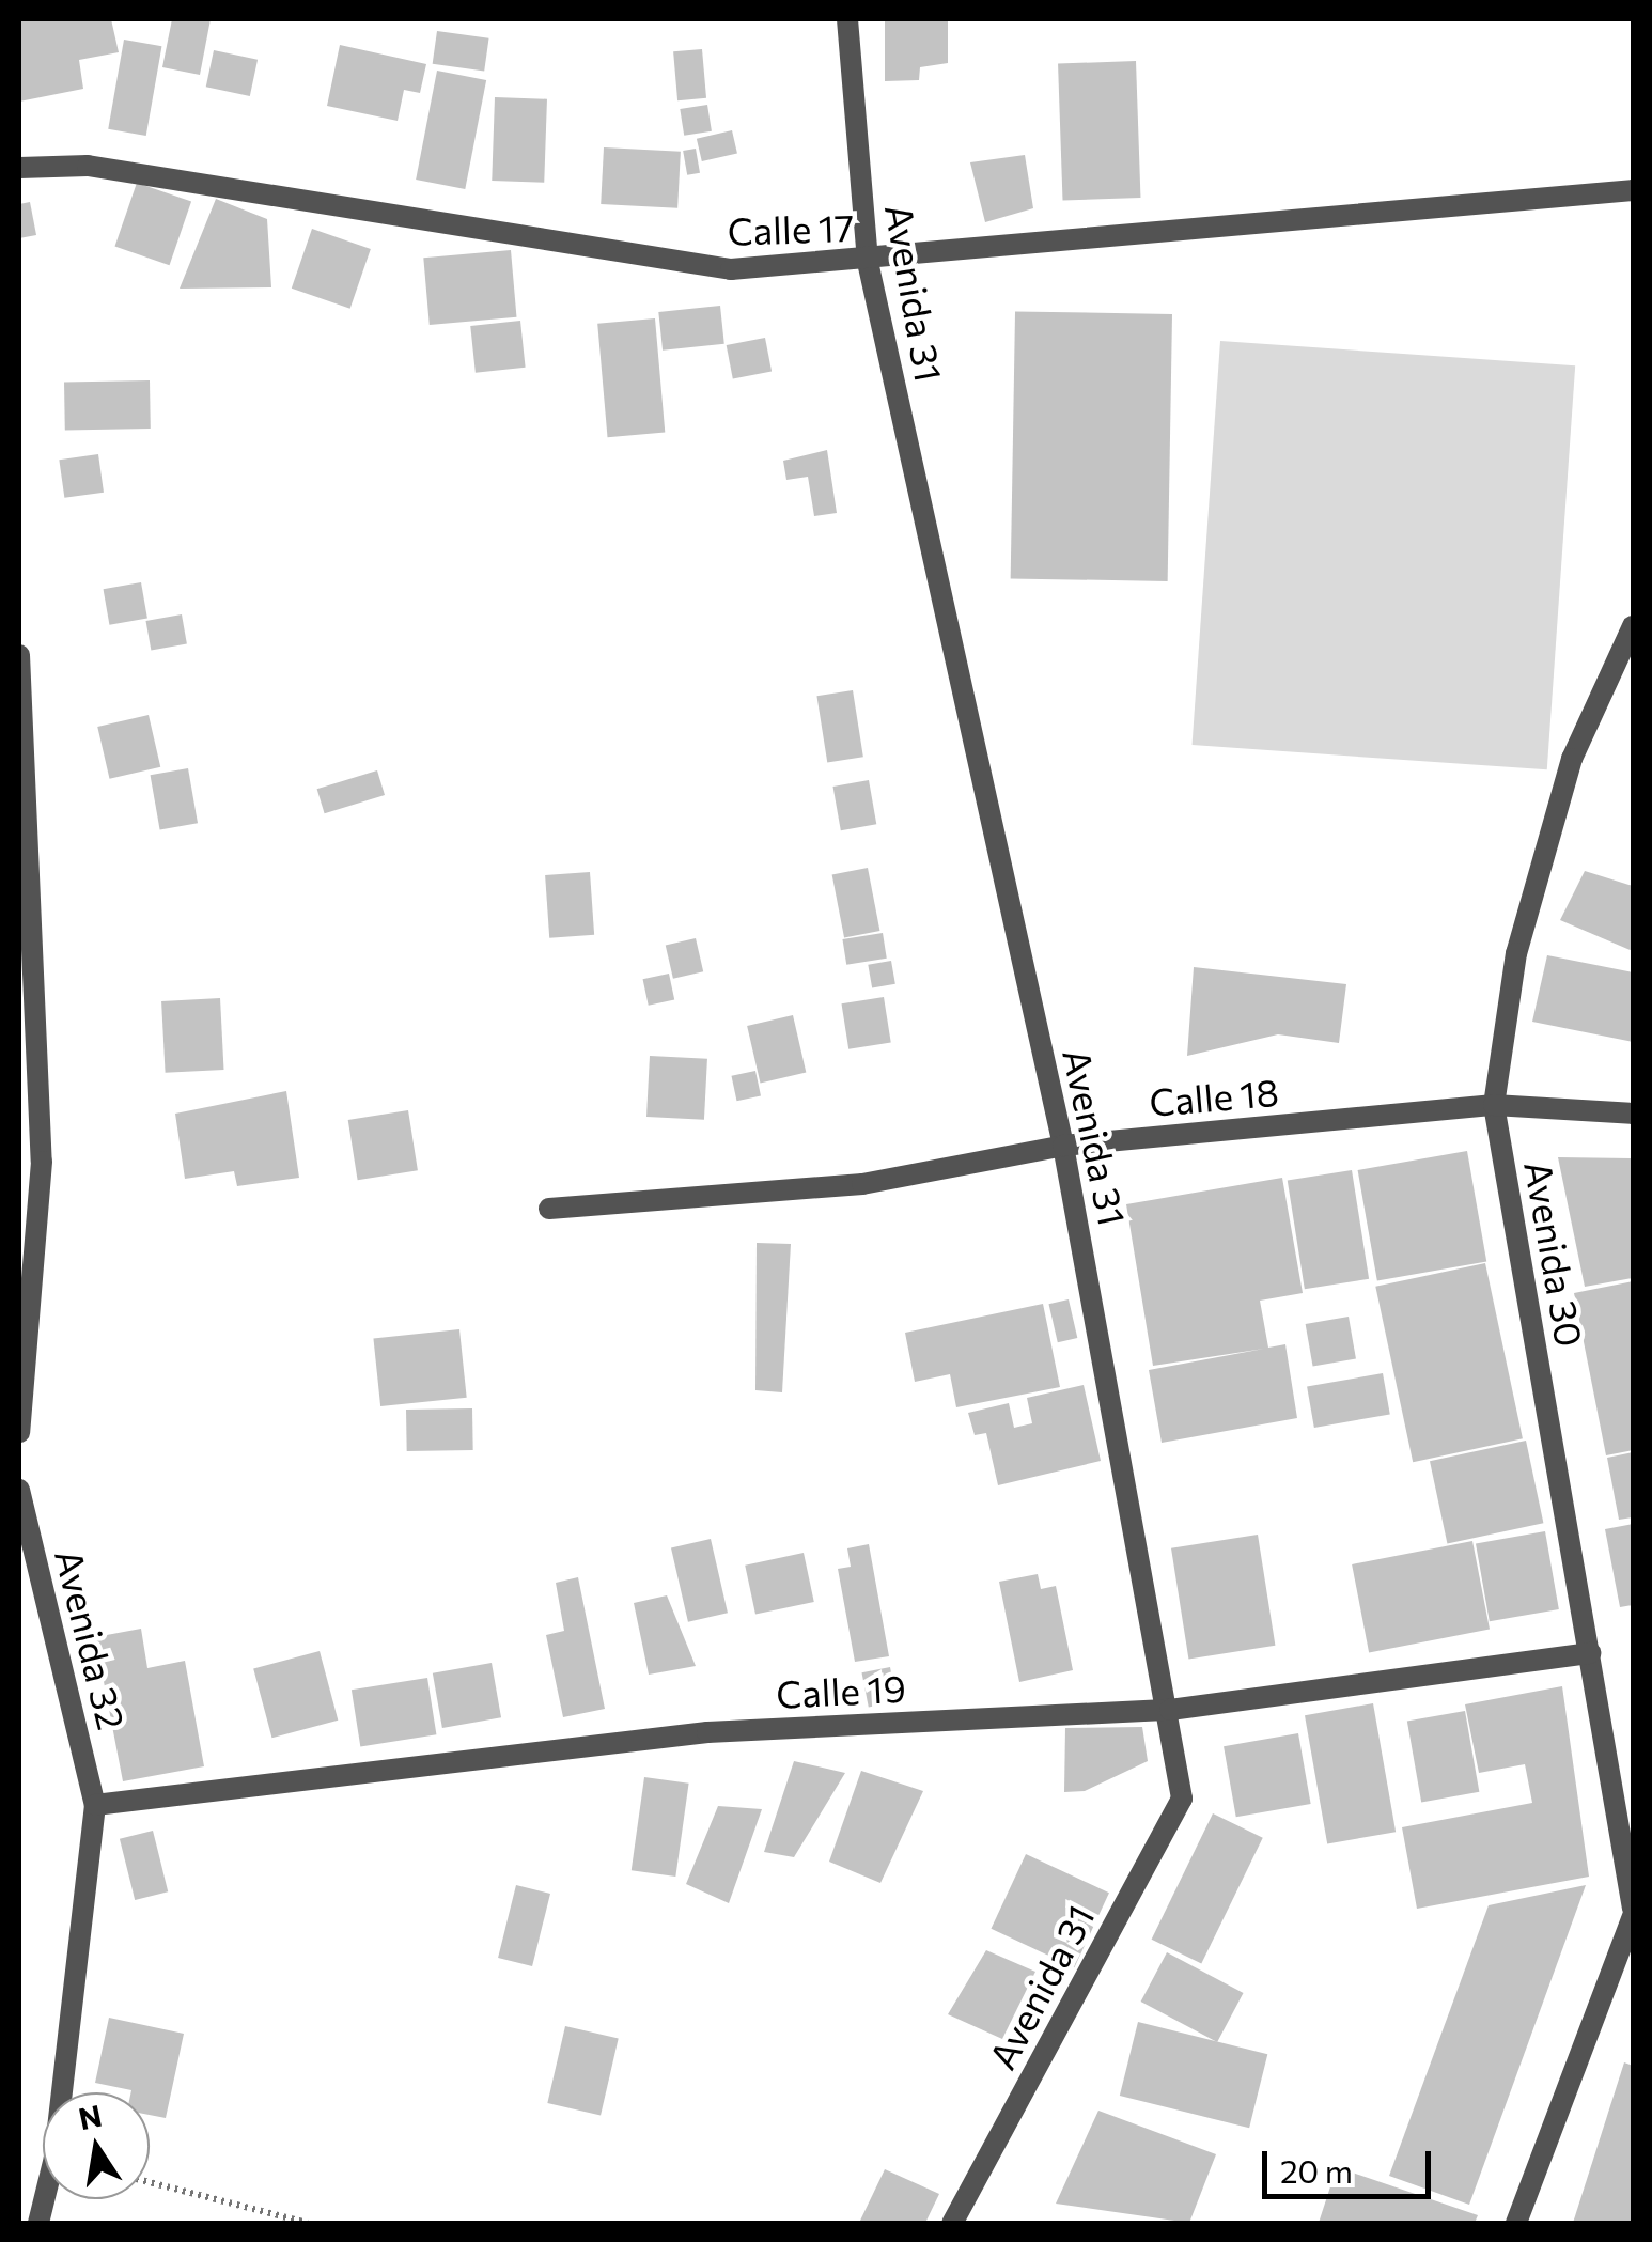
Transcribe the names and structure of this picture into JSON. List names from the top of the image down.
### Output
{
  "streets": {
    "street": [
      "Calle 17",
      "Avenida 31",
      "Calle 18",
      "Avenida 30",
      "Avenida 32",
      "Calle 19"
    ]
  },
  "crossings": [
    ["Calle 17", "Avenida 31"],
    ["Avenida 31", "Calle 18"],
    ["Avenida 31", "Calle 19"],
    ["Calle 18", "Avenida 30"],
    ["Avenida 30", "Calle 19"],
    ["Avenida 32", "Calle 19"]
  ],
  "scale_bar": "20 m",
  "north": "top"
}
